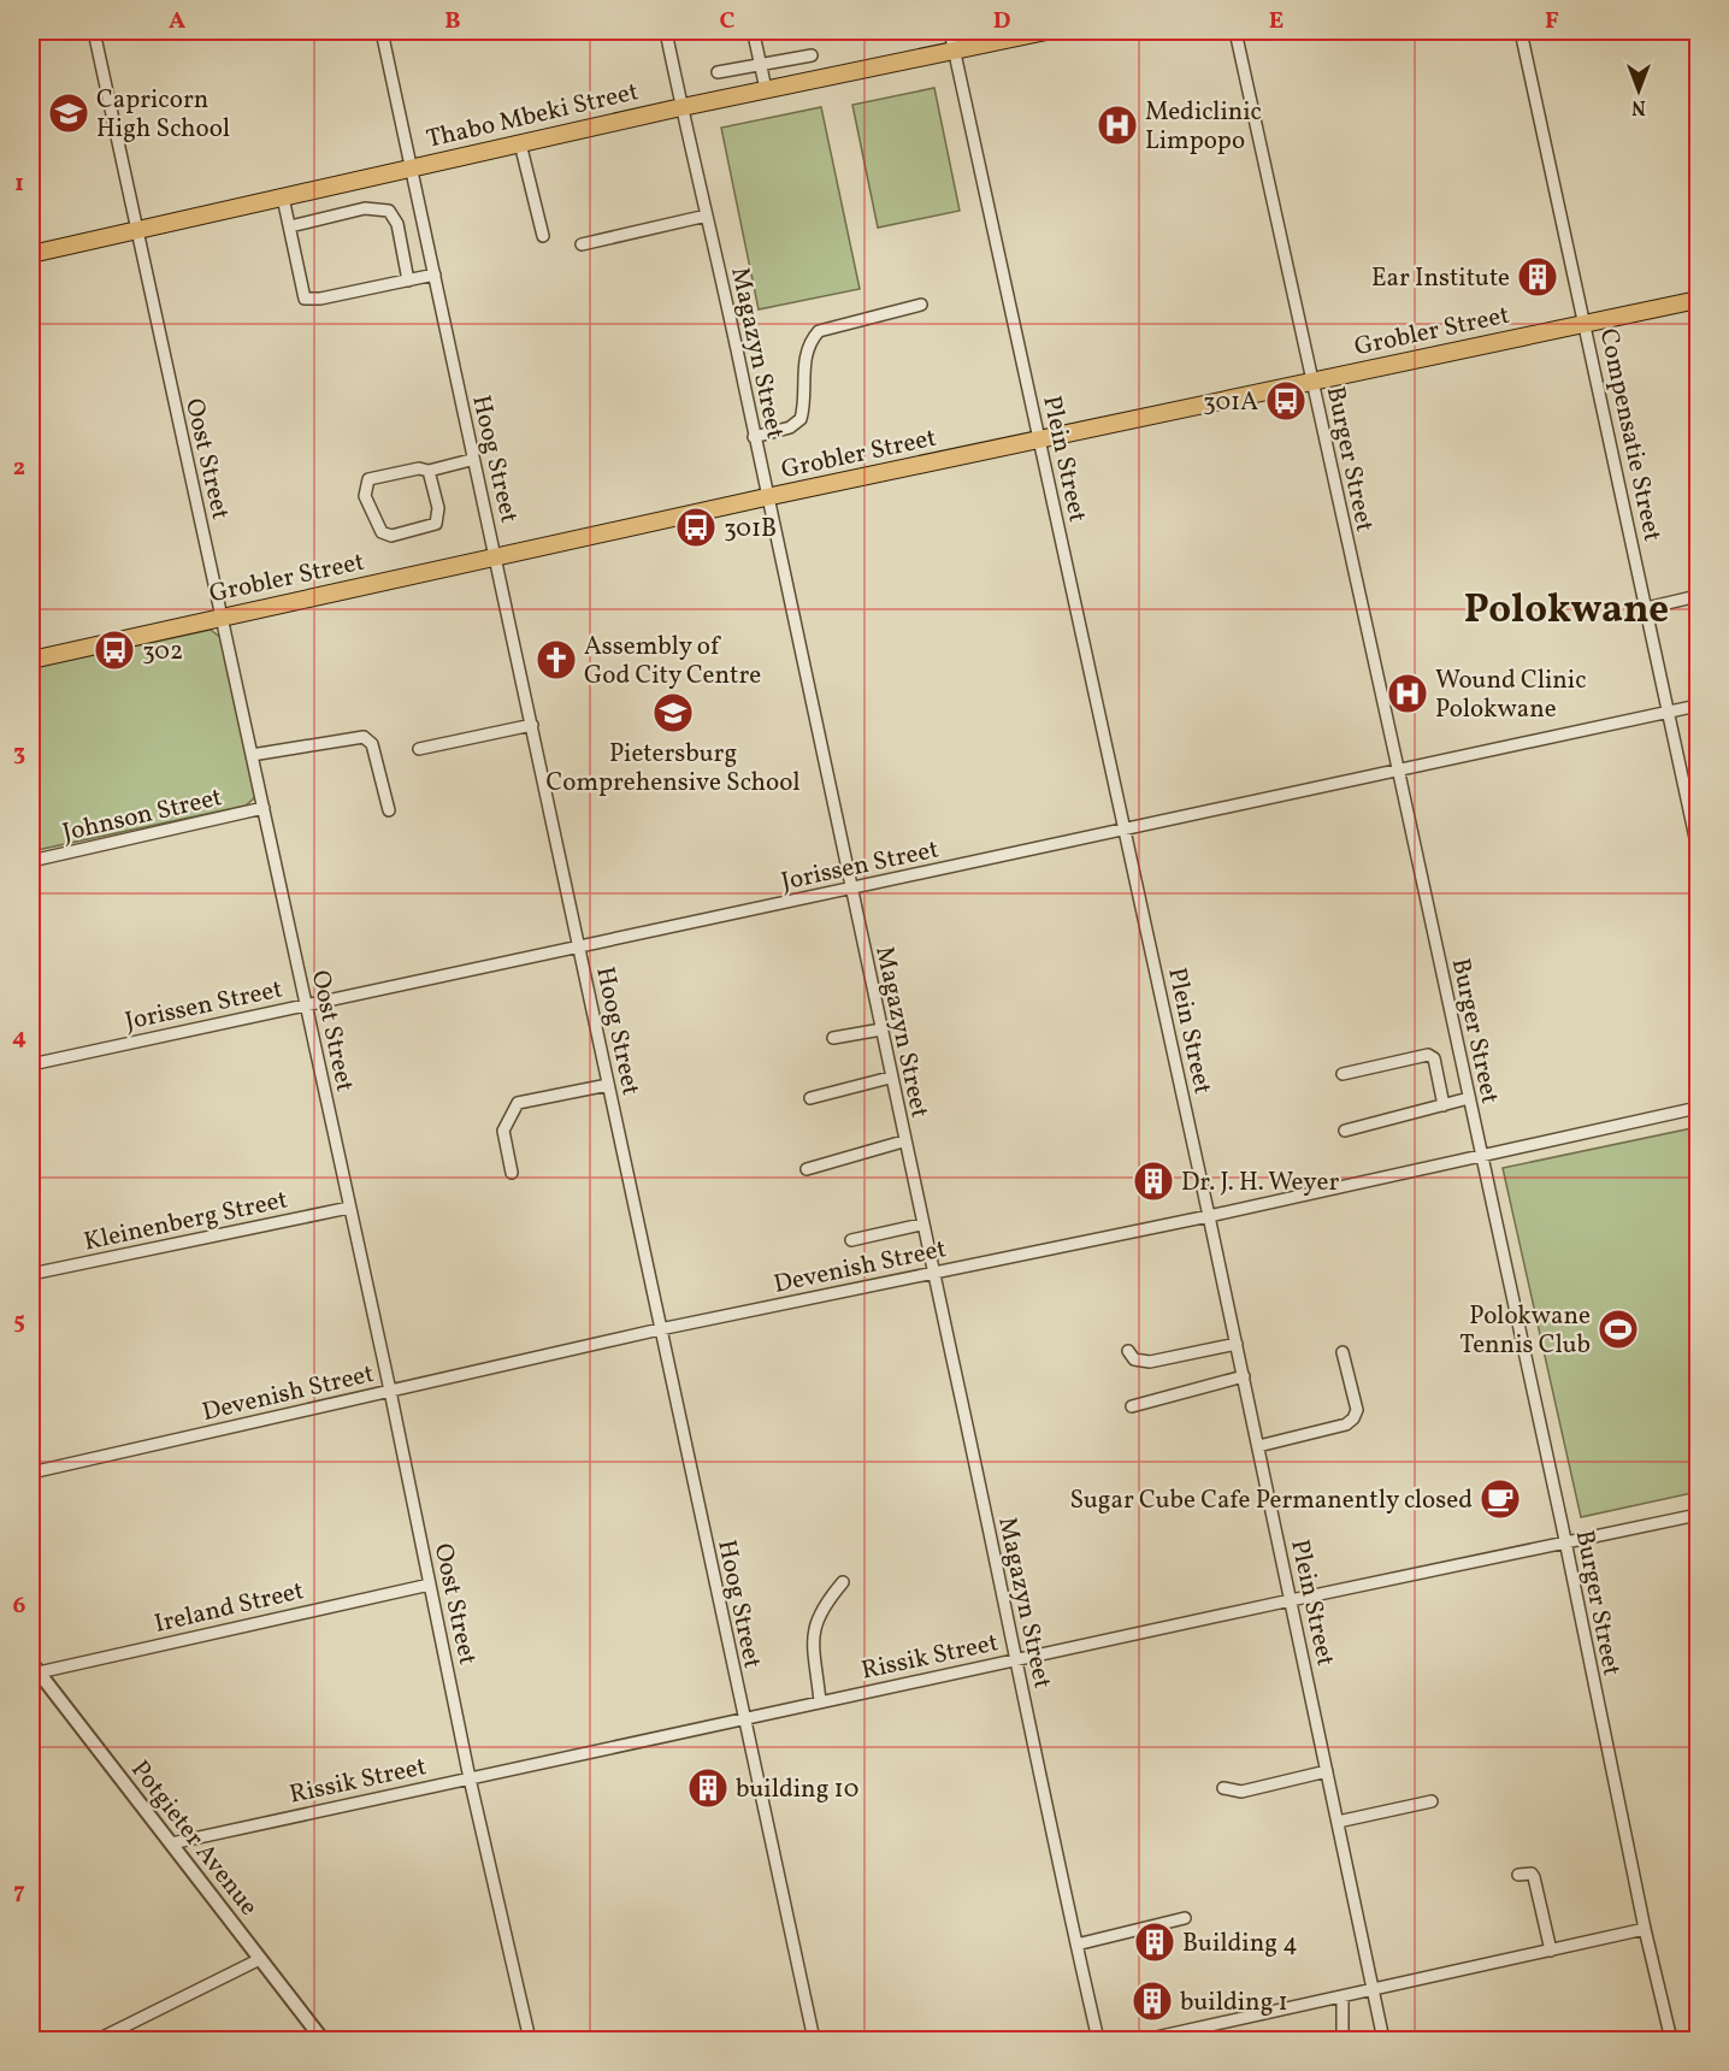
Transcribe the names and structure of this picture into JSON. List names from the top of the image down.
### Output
{
  "streets": {
    "main road": ["Thabo Mbeki Street", "Grobler Street"],
    "street": [
      "Magazyn Street",
      "Compensatie Street",
      "Oost Street",
      "Hoog Street",
      "Plein Street",
      "Burger Street",
      "Johnson Street",
      "Jorissen Street",
      "Kleinenberg Street",
      "Devenish Street",
      "Ireland Street",
      "Rissik Street",
      "Potgieter Avenue"
    ]
  },
  "crossings": [
    ["Thabo Mbeki Street", "Magazyn Street"],
    ["Thabo Mbeki Street", "Oost Street"],
    ["Thabo Mbeki Street", "Hoog Street"],
    ["Thabo Mbeki Street", "Plein Street"],
    ["Grobler Street", "Magazyn Street"],
    ["Grobler Street", "Compensatie Street"],
    ["Grobler Street", "Oost Street"],
    ["Grobler Street", "Hoog Street"],
    ["Grobler Street", "Plein Street"],
    ["Grobler Street", "Burger Street"],
    ["Magazyn Street", "Jorissen Street"],
    ["Magazyn Street", "Devenish Street"],
    ["Magazyn Street", "Rissik Street"],
    ["Compensatie Street", "Jorissen Street"],
    ["Oost Street", "Johnson Street"],
    ["Oost Street", "Jorissen Street"],
    ["Oost Street", "Kleinenberg Street"],
    ["Oost Street", "Devenish Street"],
    ["Oost Street", "Ireland Street"],
    ["Oost Street", "Rissik Street"],
    ["Hoog Street", "Jorissen Street"],
    ["Hoog Street", "Devenish Street"],
    ["Hoog Street", "Rissik Street"],
    ["Plein Street", "Jorissen Street"],
    ["Plein Street", "Devenish Street"],
    ["Plein Street", "Rissik Street"],
    ["Burger Street", "Jorissen Street"],
    ["Burger Street", "Devenish Street"],
    ["Burger Street", "Rissik Street"],
    ["Ireland Street", "Potgieter Avenue"],
    ["Rissik Street", "Potgieter Avenue"]
  ],
  "districts": ["Polokwane"],
  "places": {
    "school or university": ["Capricorn High School", "Pietersburg Comprehensive School"],
    "hospital": ["Mediclinic Limpopo", "Wound Clinic Polokwane"],
    "building": [
      "Ear Institute",
      "Dr. J. H. Weyer",
      "building 10",
      "Building 4",
      "building 1"
    ],
    "bus stop": ["301A", "301B", "302"],
    "church": ["Assembly of God City Centre"],
    "sports": ["Polokwane Tennis Club"],
    "cafe": ["Sugar Cube Cafe Permanently closed"]
  },
  "north": "bottom",
  "grid": {
    "columns": [
      "A",
      "B",
      "C",
      "D",
      "E",
      "F"
    ],
    "rows": [
      "1",
      "2",
      "3",
      "4",
      "5",
      "6",
      "7"
    ]
  }
}
